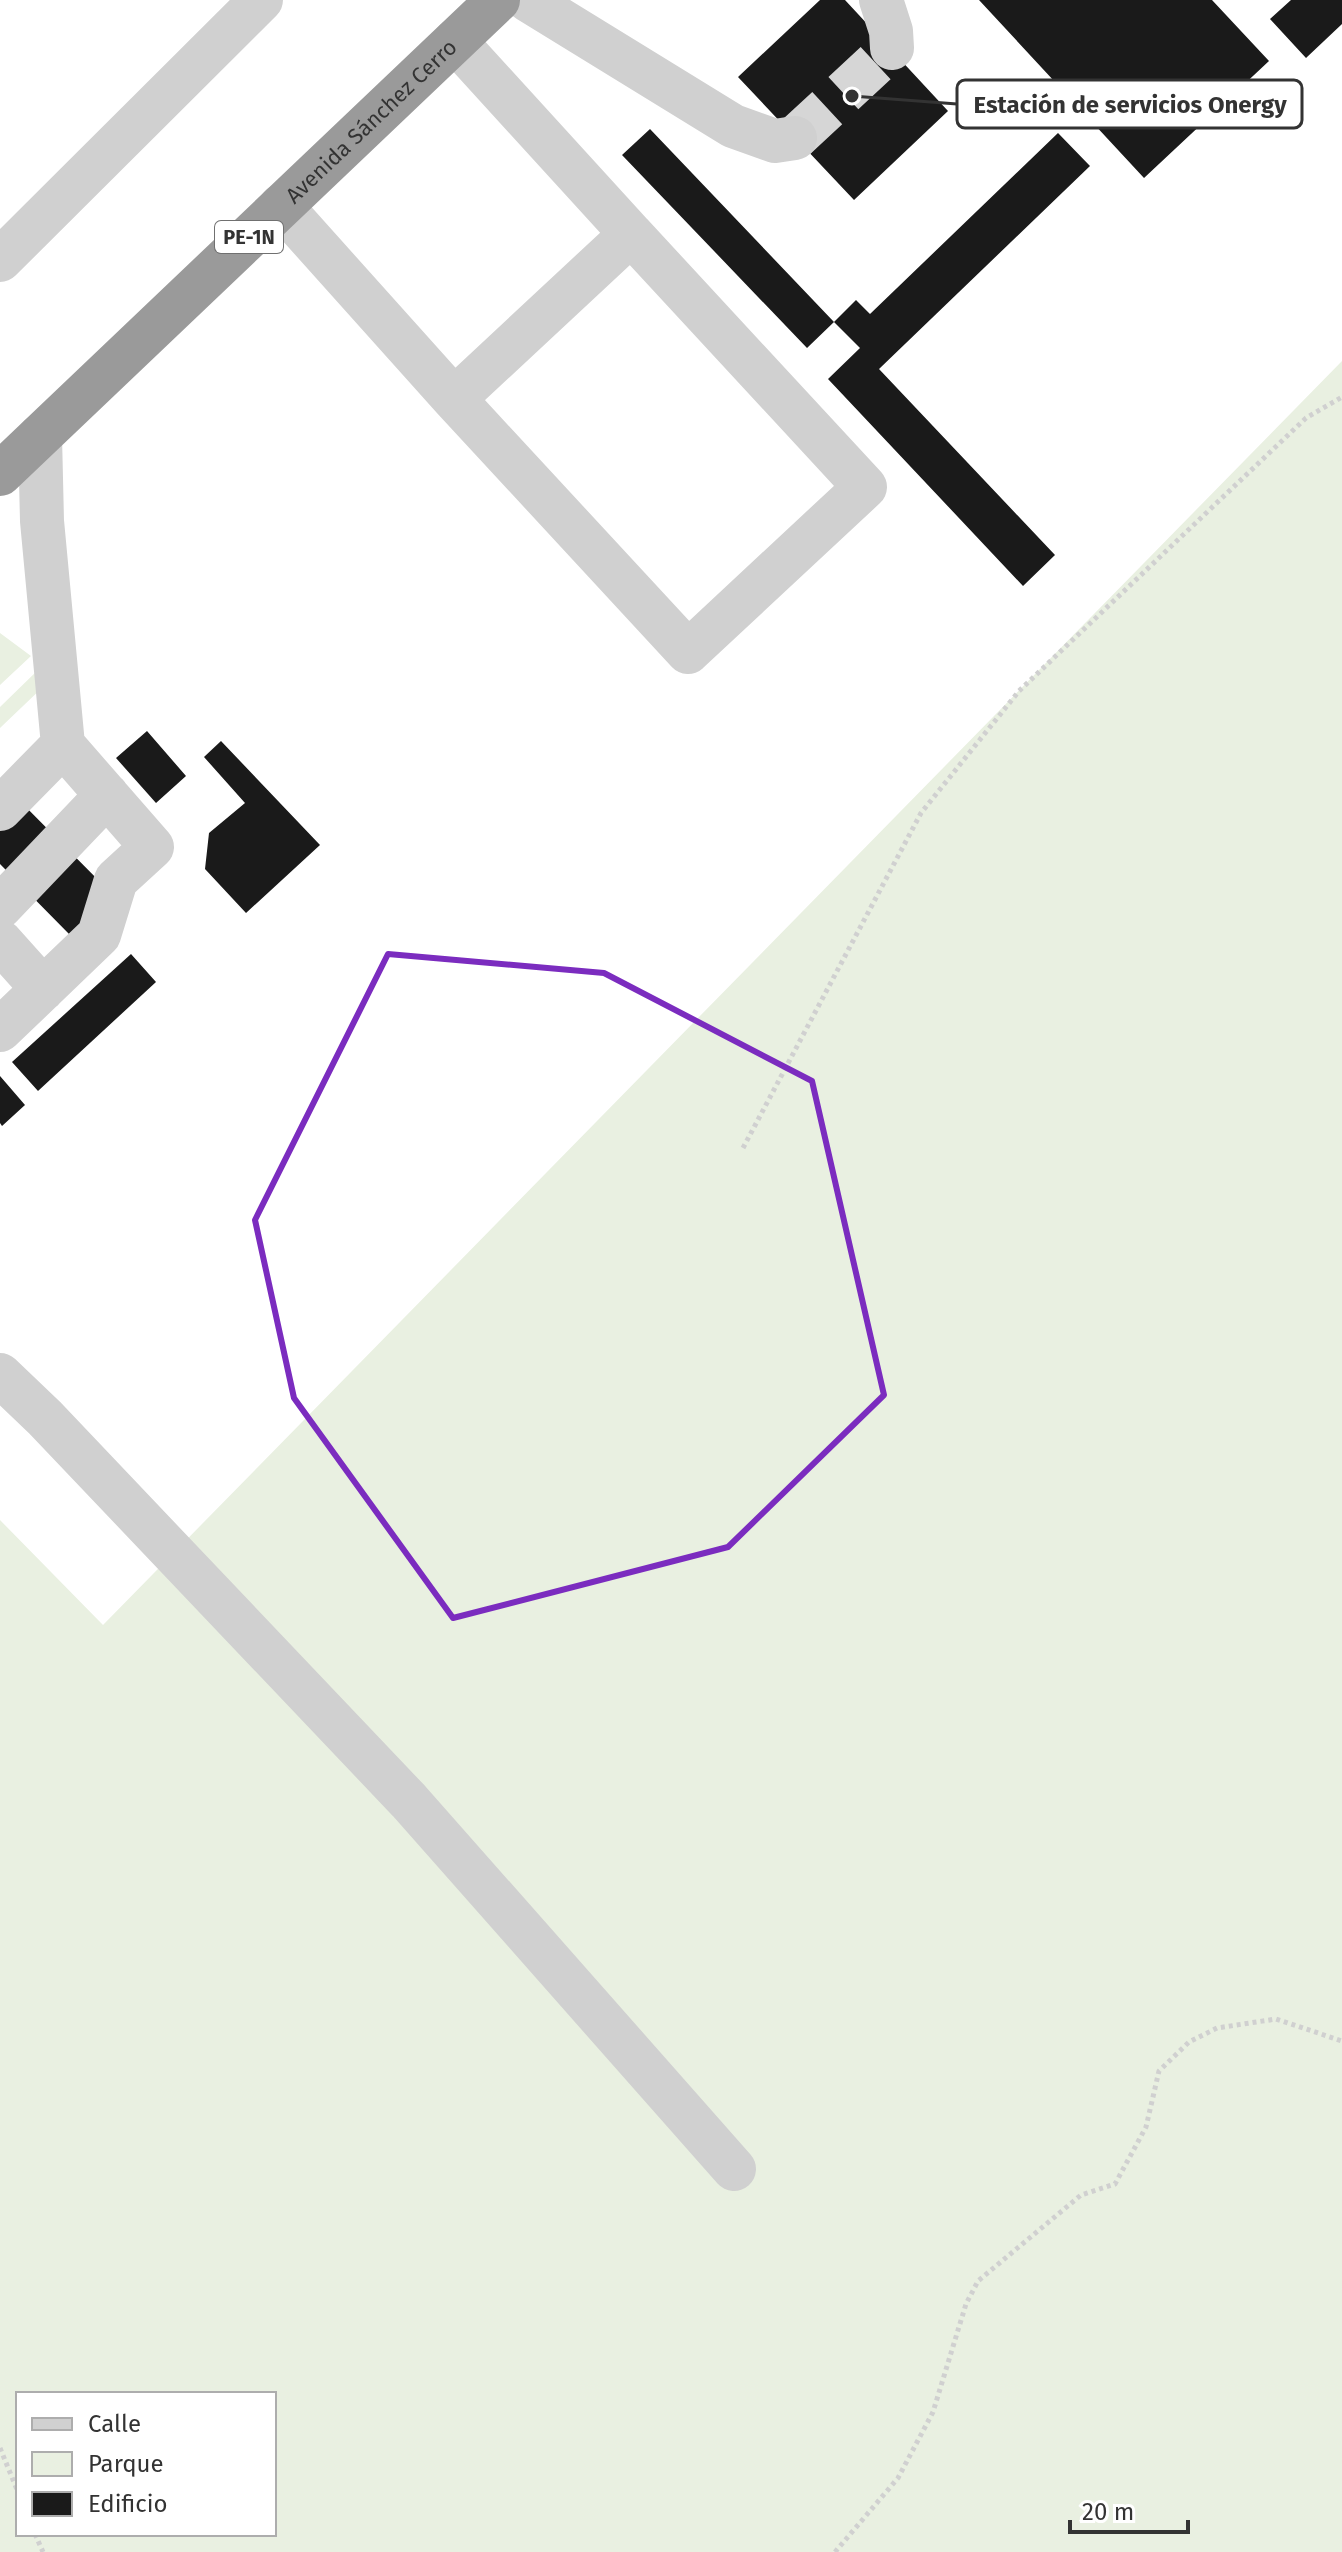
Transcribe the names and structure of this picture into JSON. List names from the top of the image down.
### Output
{
  "streets": {
    "highway": ["Avenida Sánchez Cerro", "PE-1N"]
  },
  "places": ["Estación de servicios Onergy"],
  "legend": ["Calle", "Parque", "Edificio"],
  "scale_bar": "20 m"
}
